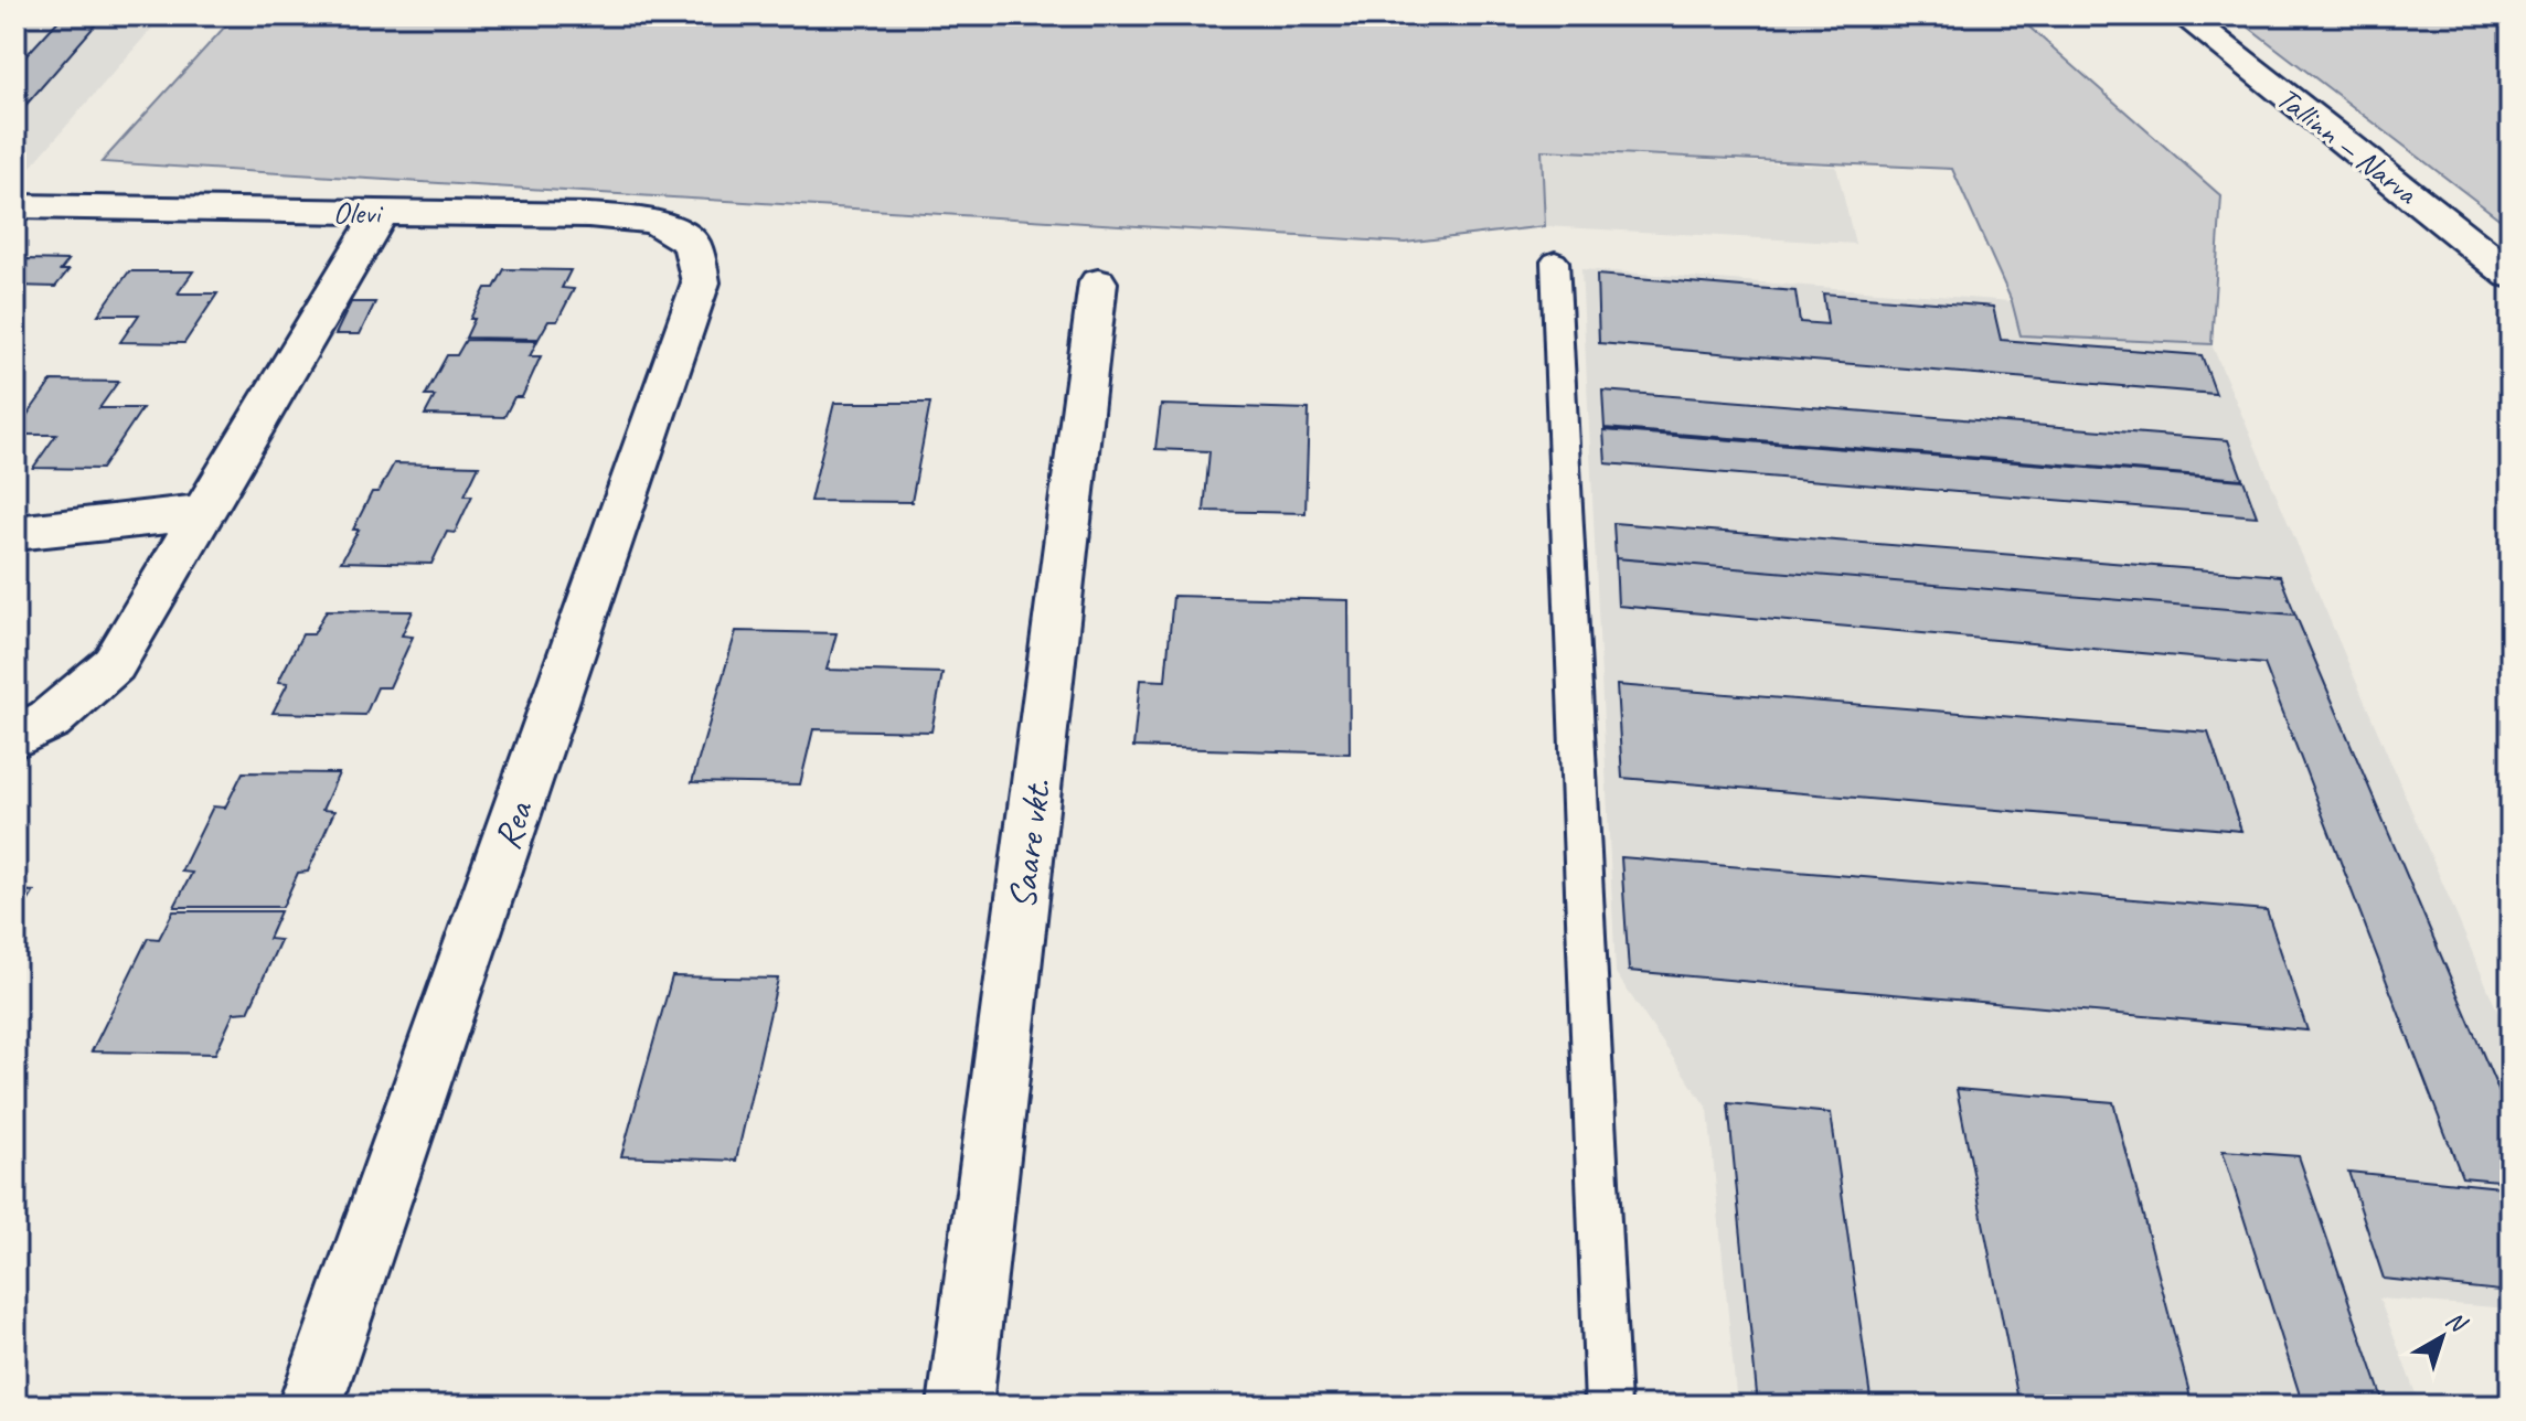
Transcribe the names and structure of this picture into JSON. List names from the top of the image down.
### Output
{
  "streets": {
    "main road": [
      "Tallinn — Narva",
      "Olevi",
      "Rea",
      "Saare vkt."
    ]
  },
  "crossings": [
    ["Olevi", "Rea"]
  ],
  "north": "top right"
}
